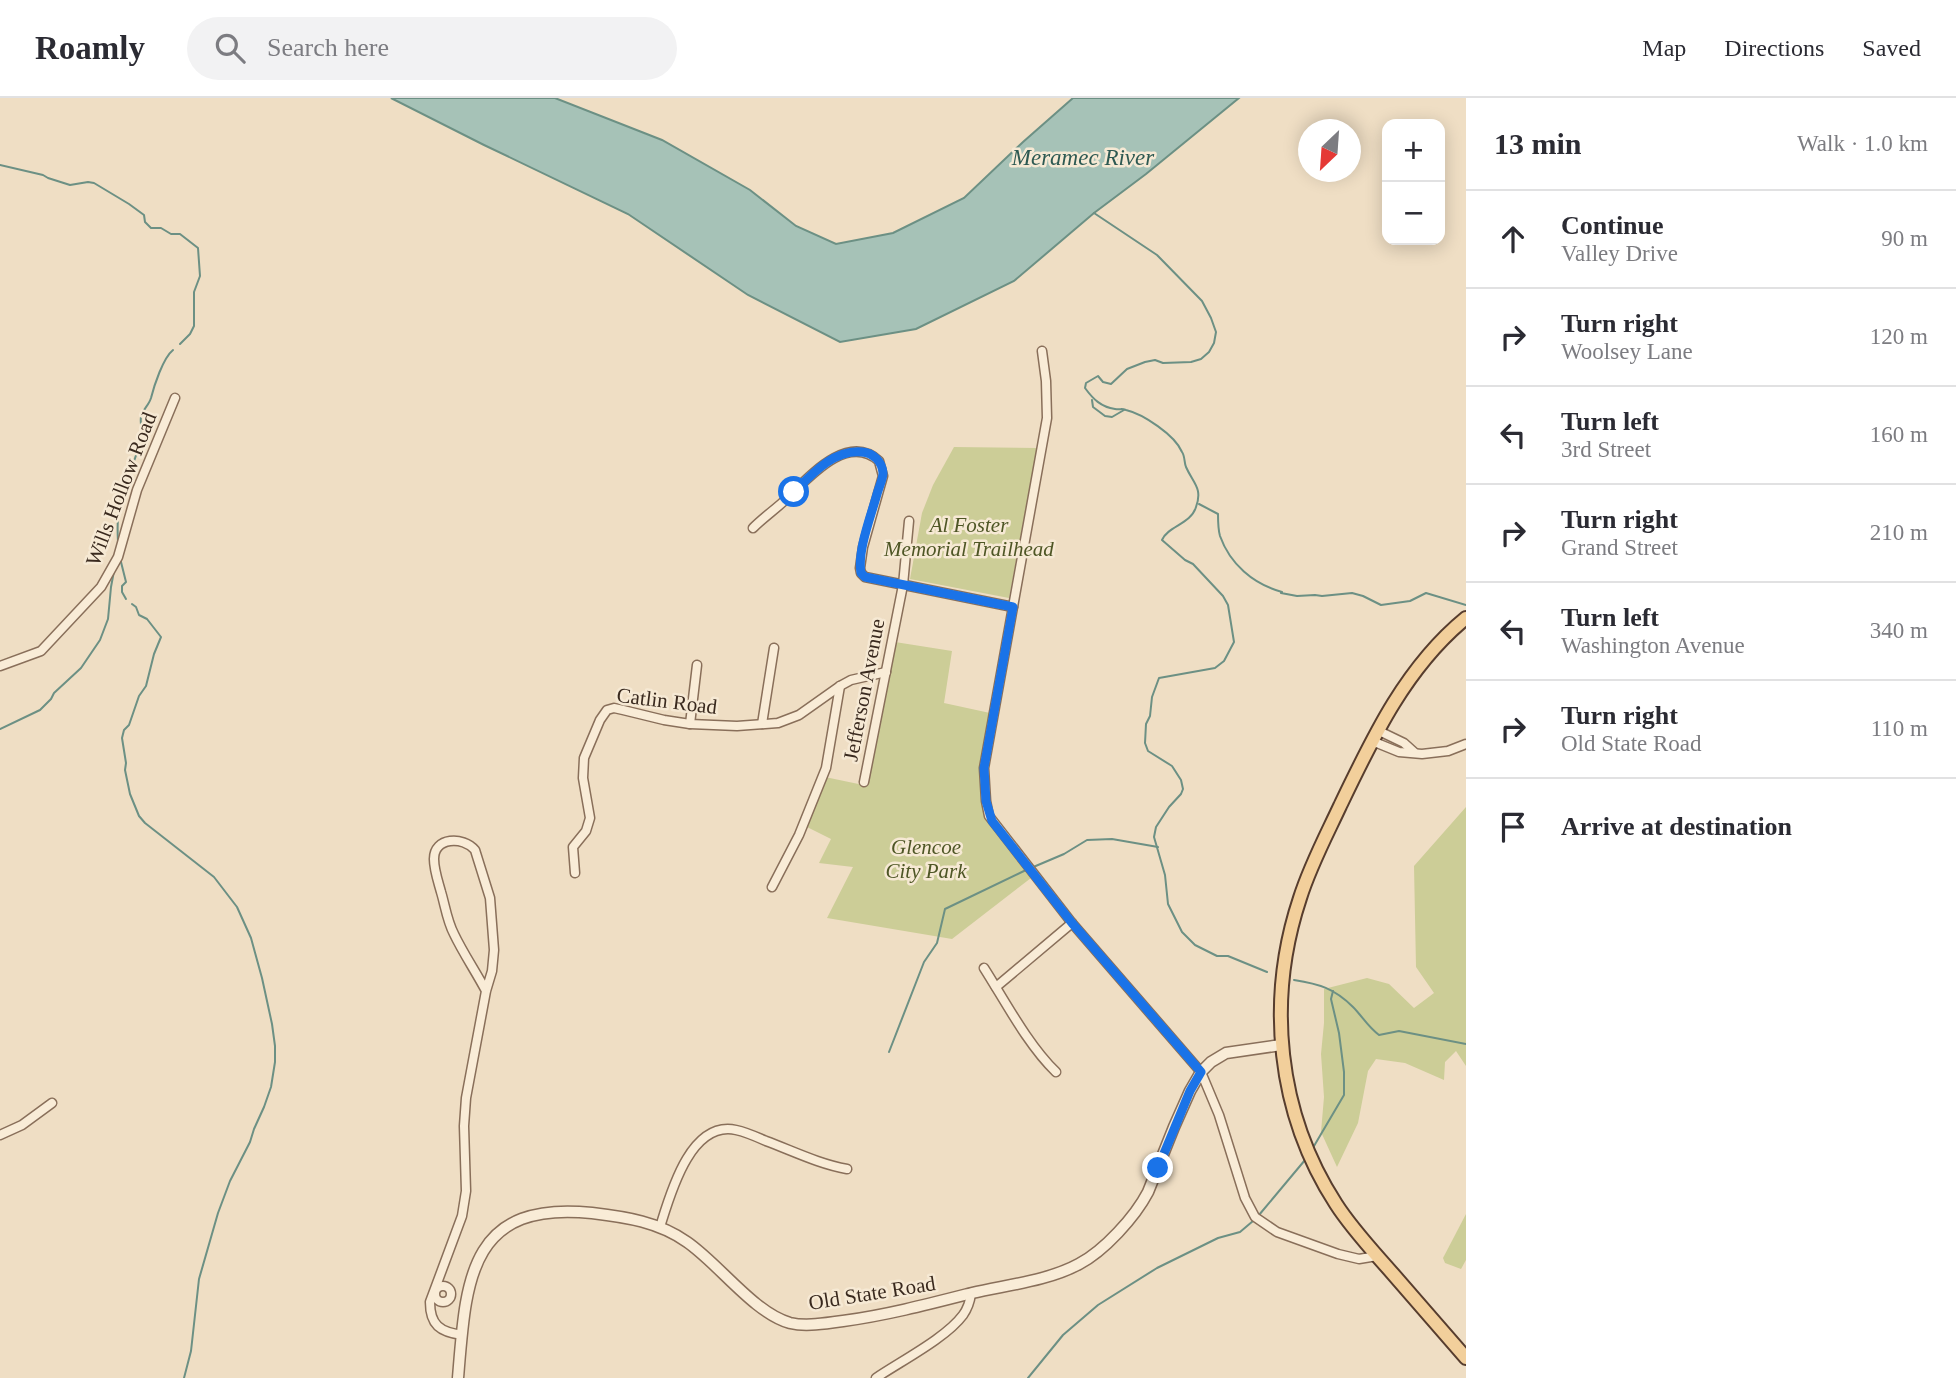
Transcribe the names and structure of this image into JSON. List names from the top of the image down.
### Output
{
  "streets": {
    "street": [
      "Wills Hollow Road",
      "Jefferson Avenue",
      "Catlin Road",
      "Old State Road"
    ]
  },
  "crossings": [
    ["Jefferson Avenue", "Catlin Road"]
  ],
  "water": ["Meramec River"],
  "parks": ["Al Foster Memorial Trailhead", "Glencoe City Park"],
  "north": "bottom left",
  "page": {
    "header": "Roamly",
    "search": "Search here",
    "nav": ["Map", "Directions", "Saved"],
    "heading": ["13 min", "Walk · 1.0 km"],
    "map_buttons": ["+", "−"],
    "list": [
      ["Continue", "Valley Drive", "90 m"],
      ["Turn right", "Woolsey Lane", "120 m"],
      ["Turn left", "3rd Street", "160 m"],
      ["Turn right", "Grand Street", "210 m"],
      ["Turn left", "Washington Avenue", "340 m"],
      ["Turn right", "Old State Road", "110 m"],
      "Arrive at destination"
    ]
  }
}
